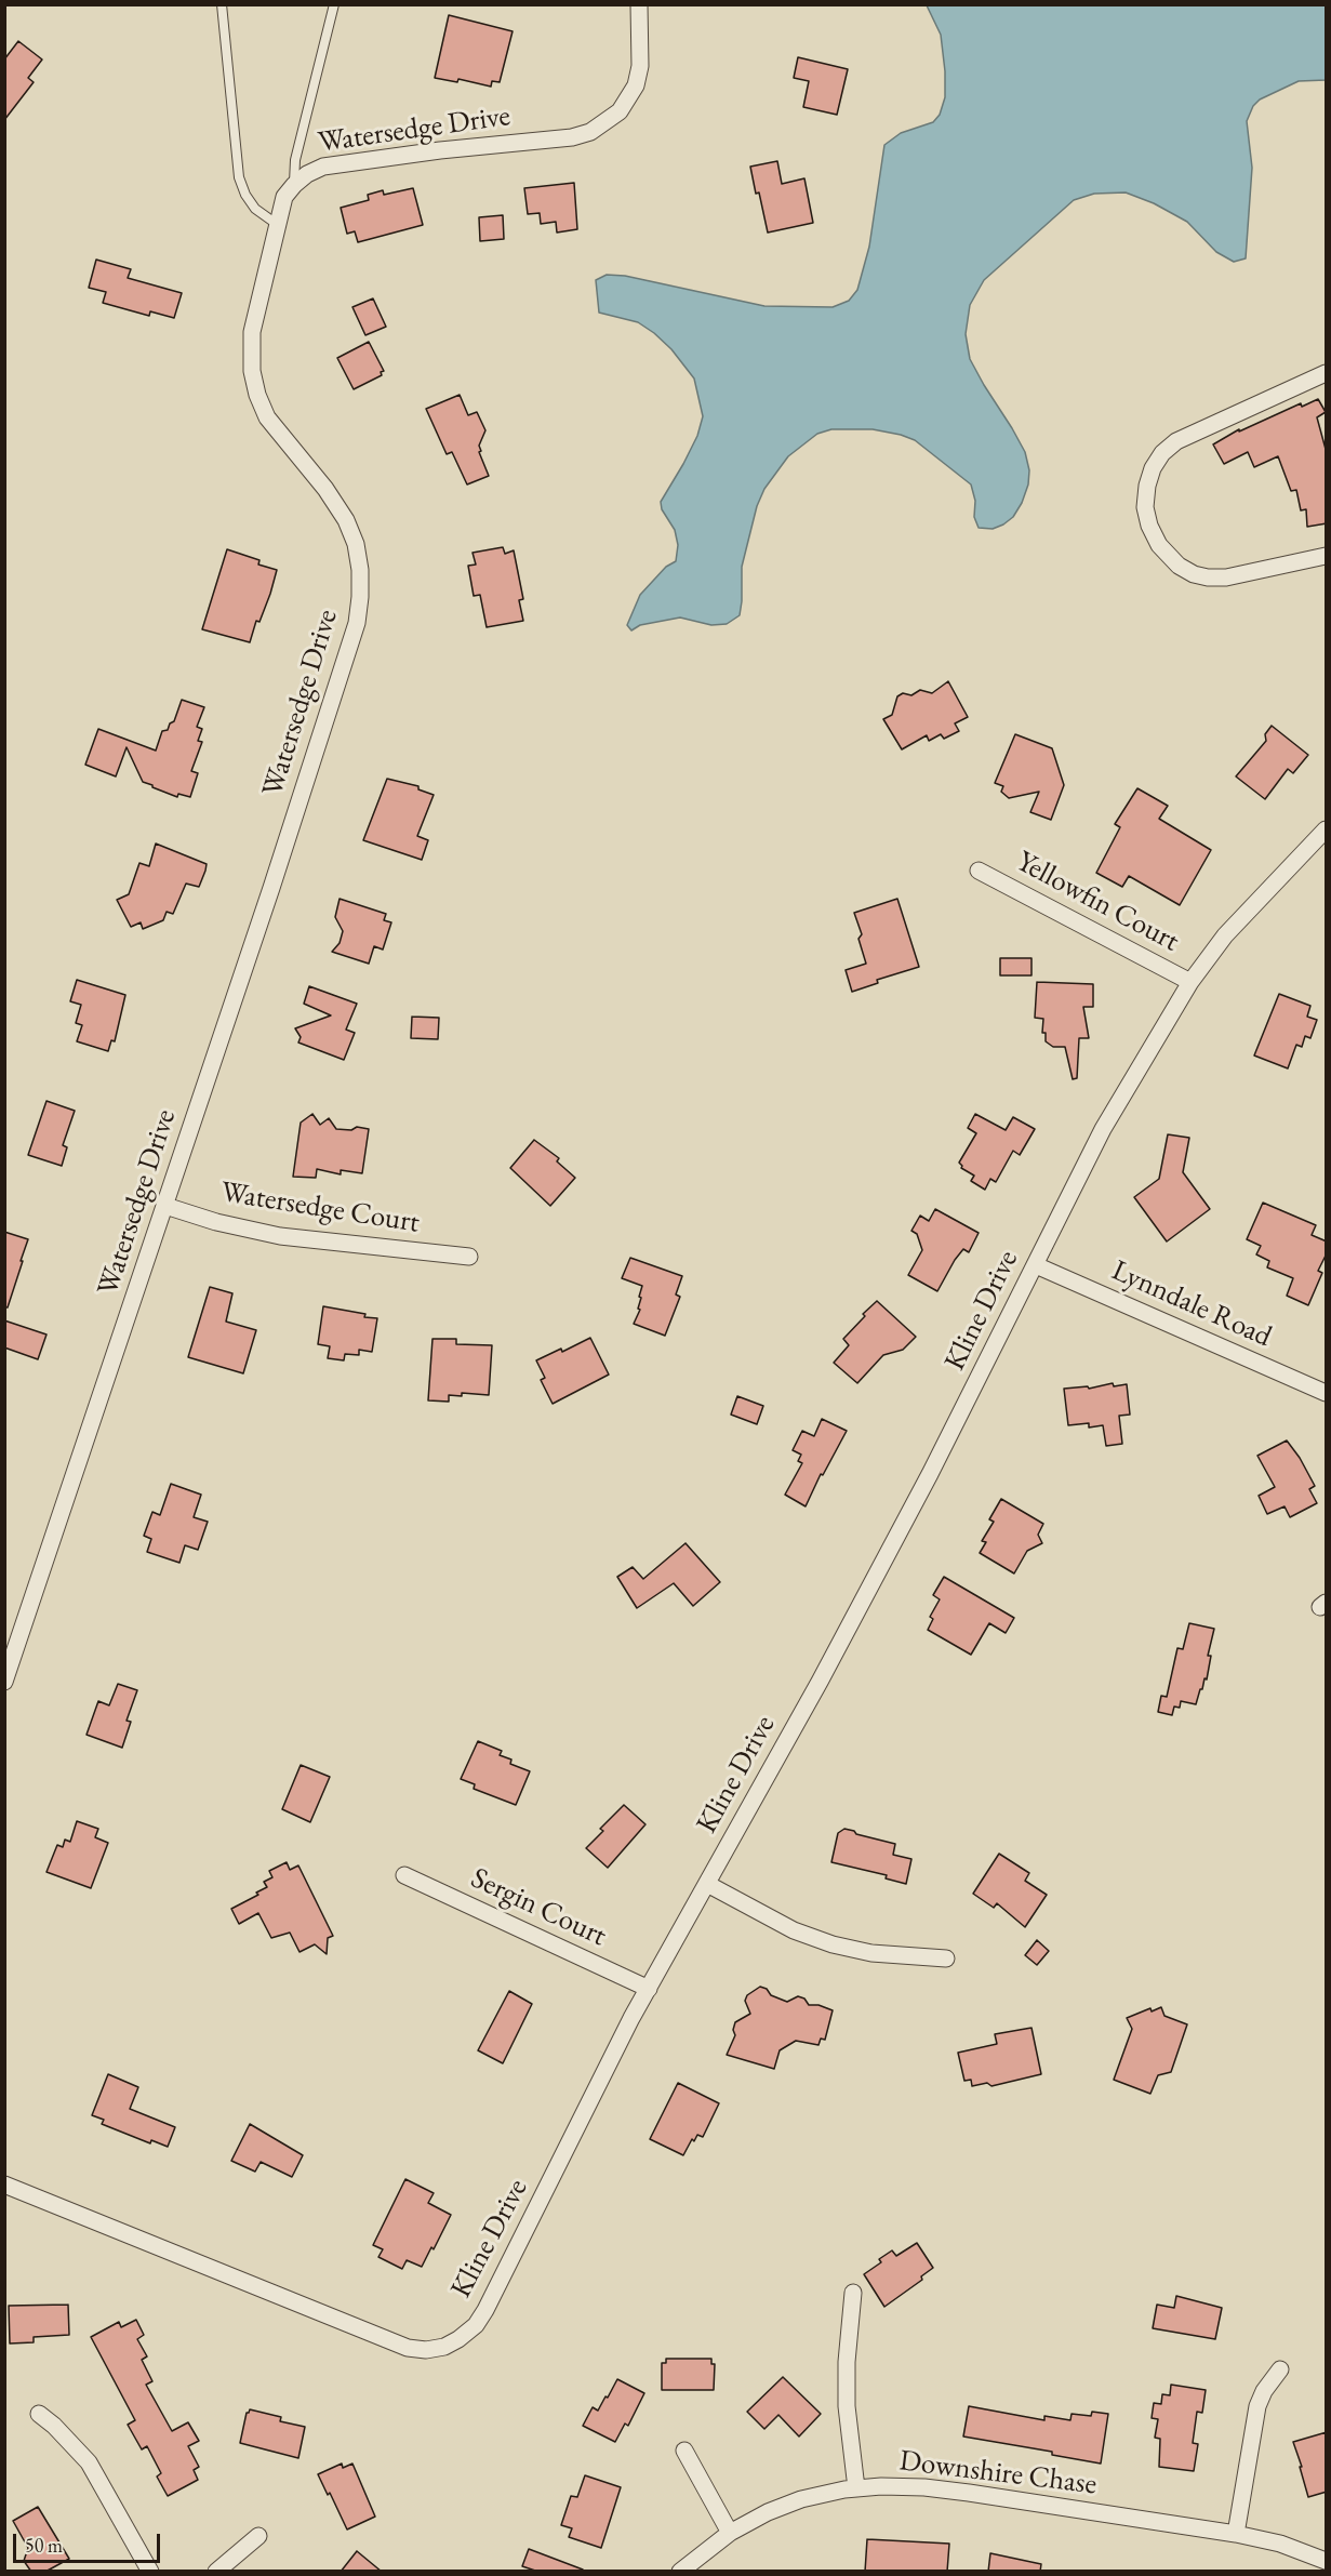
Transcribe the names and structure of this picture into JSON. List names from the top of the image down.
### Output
{
  "streets": {
    "street": [
      "Watersedge Drive",
      "Yellowfin Court",
      "Watersedge Court",
      "Lynndale Road",
      "Kline Drive",
      "Sergin Court",
      "Downshire Chase"
    ]
  },
  "crossings": [
    ["Watersedge Drive", "Watersedge Court"],
    ["Yellowfin Court", "Kline Drive"],
    ["Lynndale Road", "Kline Drive"],
    ["Kline Drive", "Sergin Court"]
  ],
  "scale_bar": "50 m"
}
